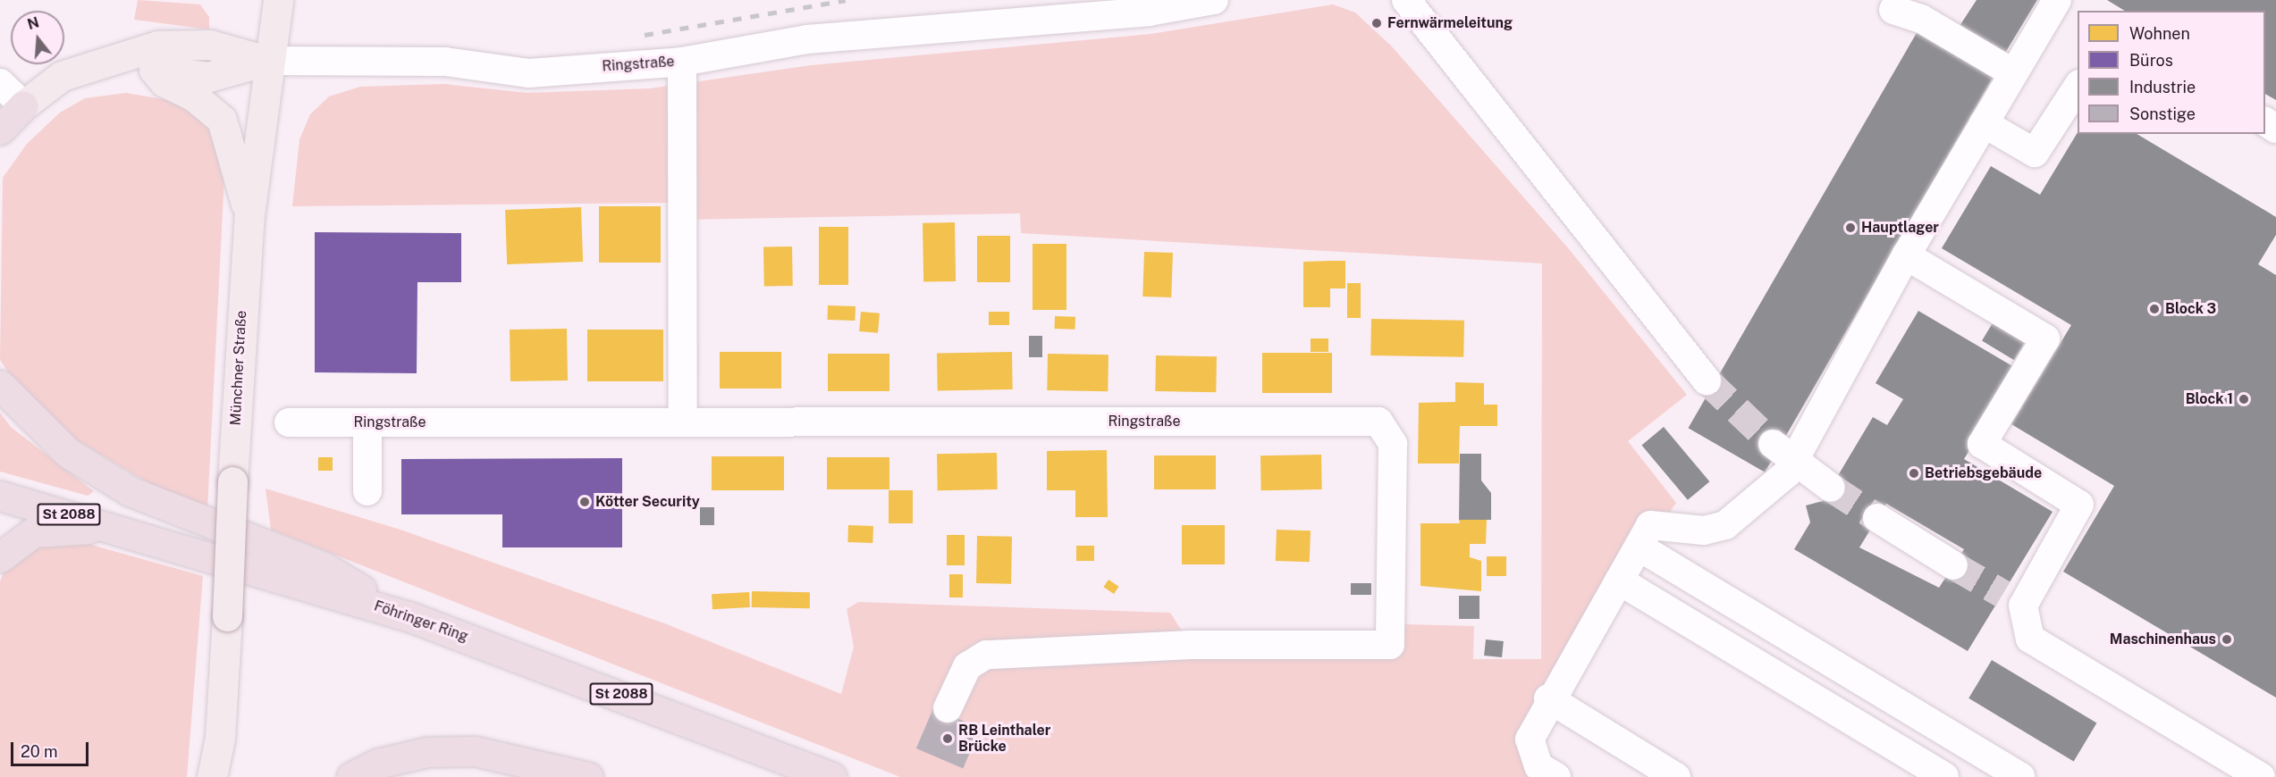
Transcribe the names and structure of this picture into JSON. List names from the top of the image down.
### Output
{
  "streets": {
    "highway": ["St 2088", "Föhringer Ring"],
    "main road": ["Münchner Straße"],
    "street": ["Ringstraße"]
  },
  "crossings": [
    ["Ringstraße", "Münchner Straße"]
  ],
  "places": [
    "Fernwärmeleitung",
    "Hauptlager",
    "Block 3",
    "Block 1",
    "Betriebsgebäude",
    "Kötter Security",
    "Maschinenhaus",
    "RB Leinthaler Brücke"
  ],
  "legend": [
    "Wohnen",
    "Büros",
    "Industrie",
    "Sonstige"
  ],
  "scale_bar": "20 m",
  "north": "top"
}
